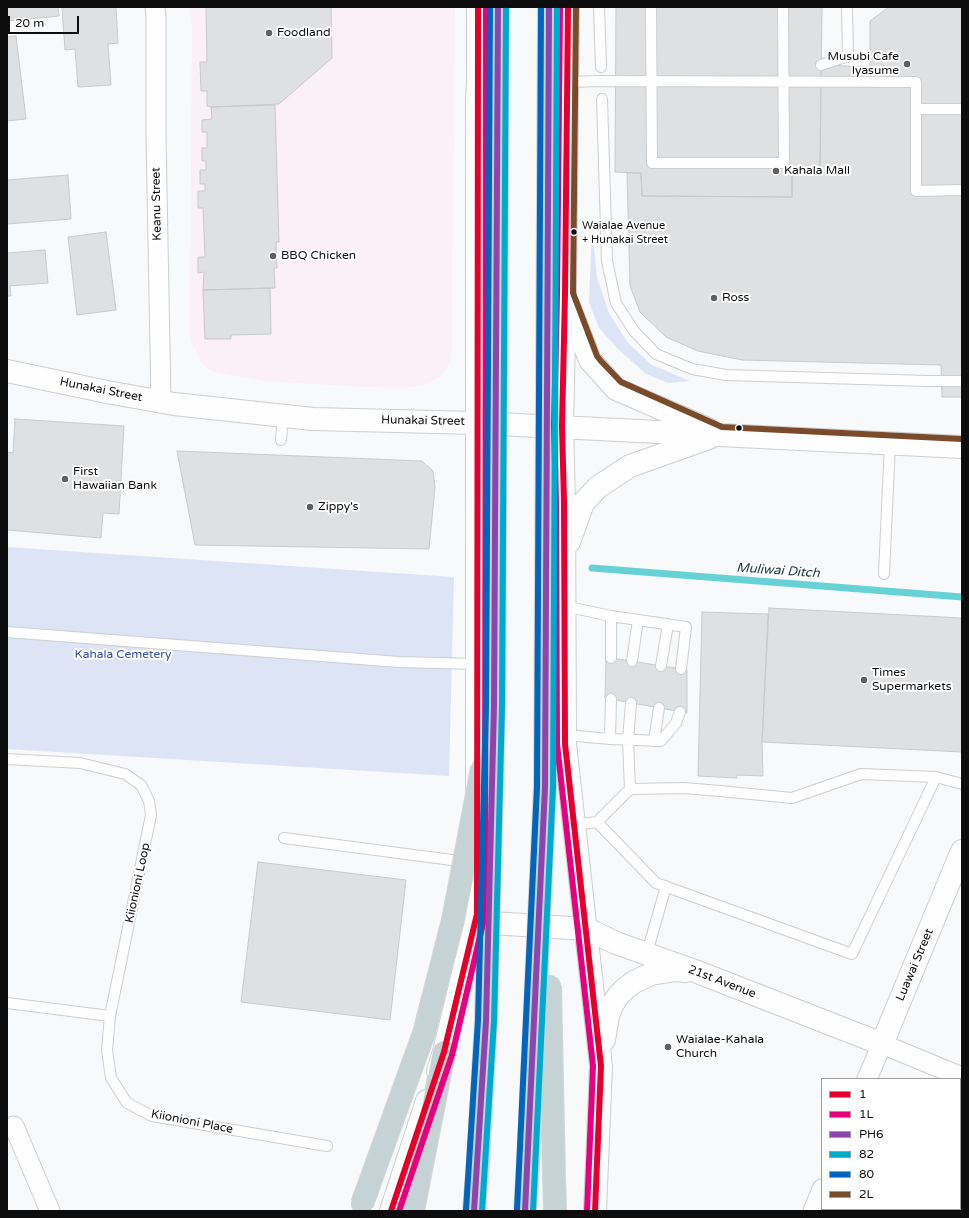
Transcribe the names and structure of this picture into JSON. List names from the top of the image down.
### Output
{
  "streets": {
    "main road": ["Hunakai Street", "Luawai Street", "21st Avenue"],
    "street": ["Keanu Street"],
    "lane": ["Kiionioni Loop", "Kiionioni Place"]
  },
  "crossings": [
    ["Keanu Street", "Hunakai Street"],
    ["Kiionioni Loop", "Kiionioni Place"],
    ["Luawai Street", "21st Avenue"]
  ],
  "water": ["Muliwai Ditch"],
  "parks": ["Kahala Cemetery"],
  "places": [
    "Foodland",
    "Musubi Cafe Iyasume",
    "Kahala Mall",
    "Waialae Avenue + Hunakai Street",
    "BBQ Chicken",
    "Ross",
    "First Hawaiian Bank",
    "Zippy's",
    "Times Supermarkets",
    "Waialae-Kahala Church"
  ],
  "lines": [
    "transit line 1",
    "transit line 1L",
    "transit line PH6",
    "transit line 82",
    "transit line 80",
    "transit line 2L"
  ],
  "legend": [
    "1",
    "1L",
    "PH6",
    "82",
    "80",
    "2L"
  ],
  "scale_bar": "20 m"
}
